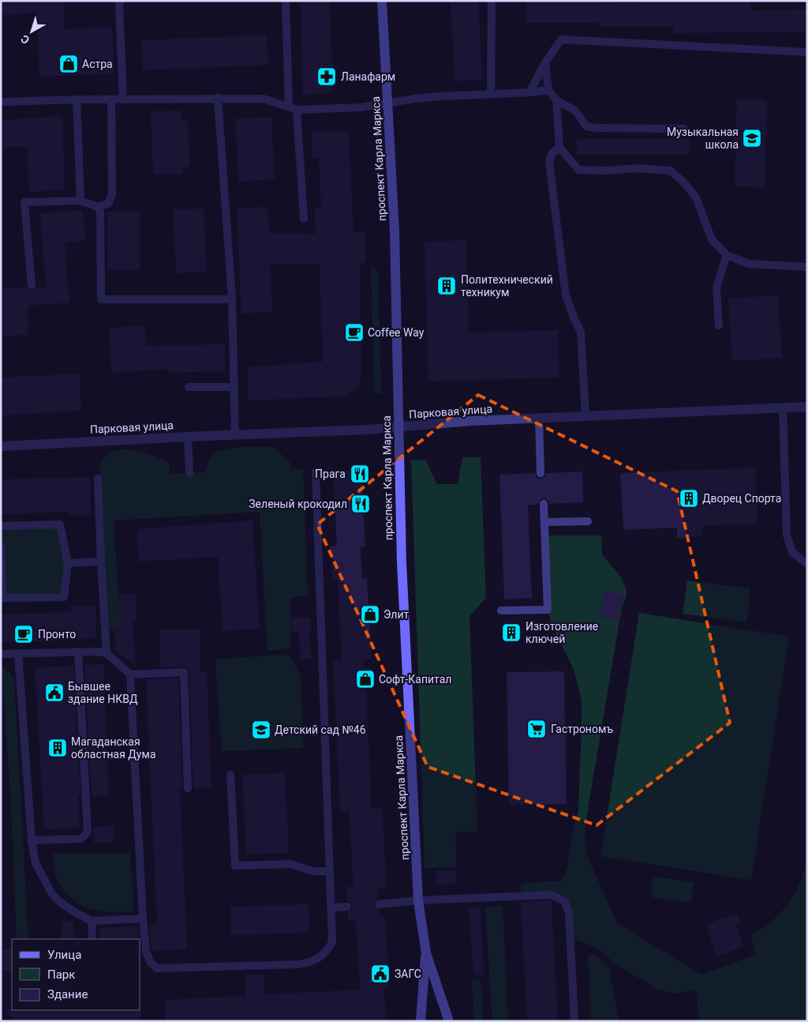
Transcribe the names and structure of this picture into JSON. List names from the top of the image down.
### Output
{
  "streets": {
    "street": ["проспект Карла Маркса", "Парковая улица"]
  },
  "crossings": [
    ["проспект Карла Маркса", "Парковая улица"]
  ],
  "places": {
    "shop": ["Астра", "Элит", "Софт-Капитал"],
    "pharmacy": ["Ланафарм"],
    "school or university": ["Музыкальная школа", "Детский сад №46"],
    "building": [
      "Политехнический техникум",
      "Дворец Спорта",
      "Изготовление ключей",
      "Магаданская областная Дума"
    ],
    "cafe": ["Coffee Way", "Пронто"],
    "restaurant": ["Прага", "Зеленый крокодил"],
    "public building": ["Бывшее здание НКВД", "ЗАГС"],
    "supermarket": ["Гастрономъ"]
  },
  "legend": ["Улица", "Парк", "Здание"],
  "north": "bottom left"
}
